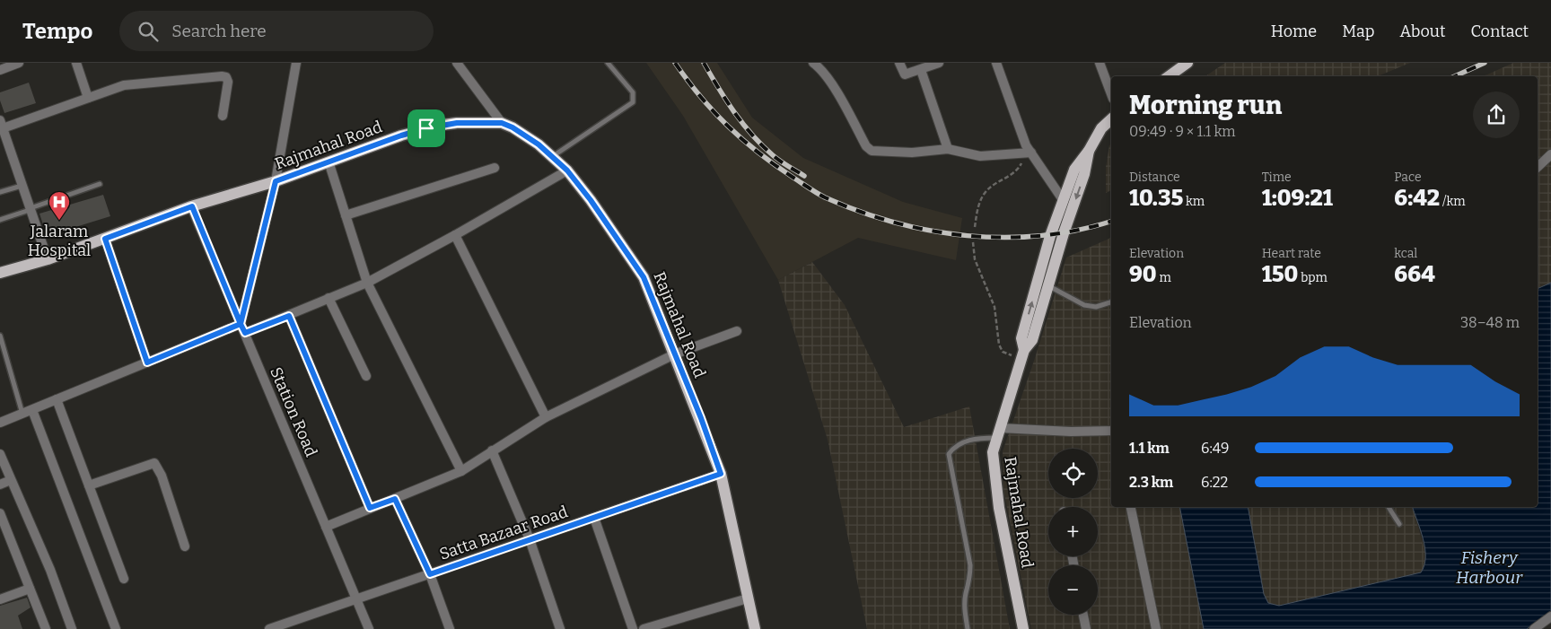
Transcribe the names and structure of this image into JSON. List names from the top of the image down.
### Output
{
  "streets": {
    "main road": ["Rajmahal Road"],
    "street": ["Station Road", "Satta Bazaar Road"]
  },
  "crossings": [
    ["Rajmahal Road", "Station Road"],
    ["Rajmahal Road", "Satta Bazaar Road"],
    ["Station Road", "Satta Bazaar Road"]
  ],
  "water": ["Fishery Harbour"],
  "places": {
    "hospital": ["Jalaram Hospital"]
  },
  "page": {
    "header": "Tempo",
    "search": "Search here",
    "nav": [
      "Home",
      "Map",
      "About",
      "Contact"
    ],
    "heading": ["Morning run", "09:49 · 9 × 1.1 km"],
    "stats": [
      ["Distance", "10.35 km"],
      ["Time", "1:09:21"],
      ["Pace", "6:42 /km"],
      ["Elevation", "90 m"],
      ["Heart rate", "150 bpm"],
      ["kcal", "664"]
    ],
    "chart": ["Elevation", "38–48 m"],
    "list": [
      {
        "name": "1.1 km",
        "note": "6:49"
      },
      {
        "name": "2.3 km",
        "note": "6:22"
      }
    ],
    "map_buttons": ["+", "−"]
  }
}
